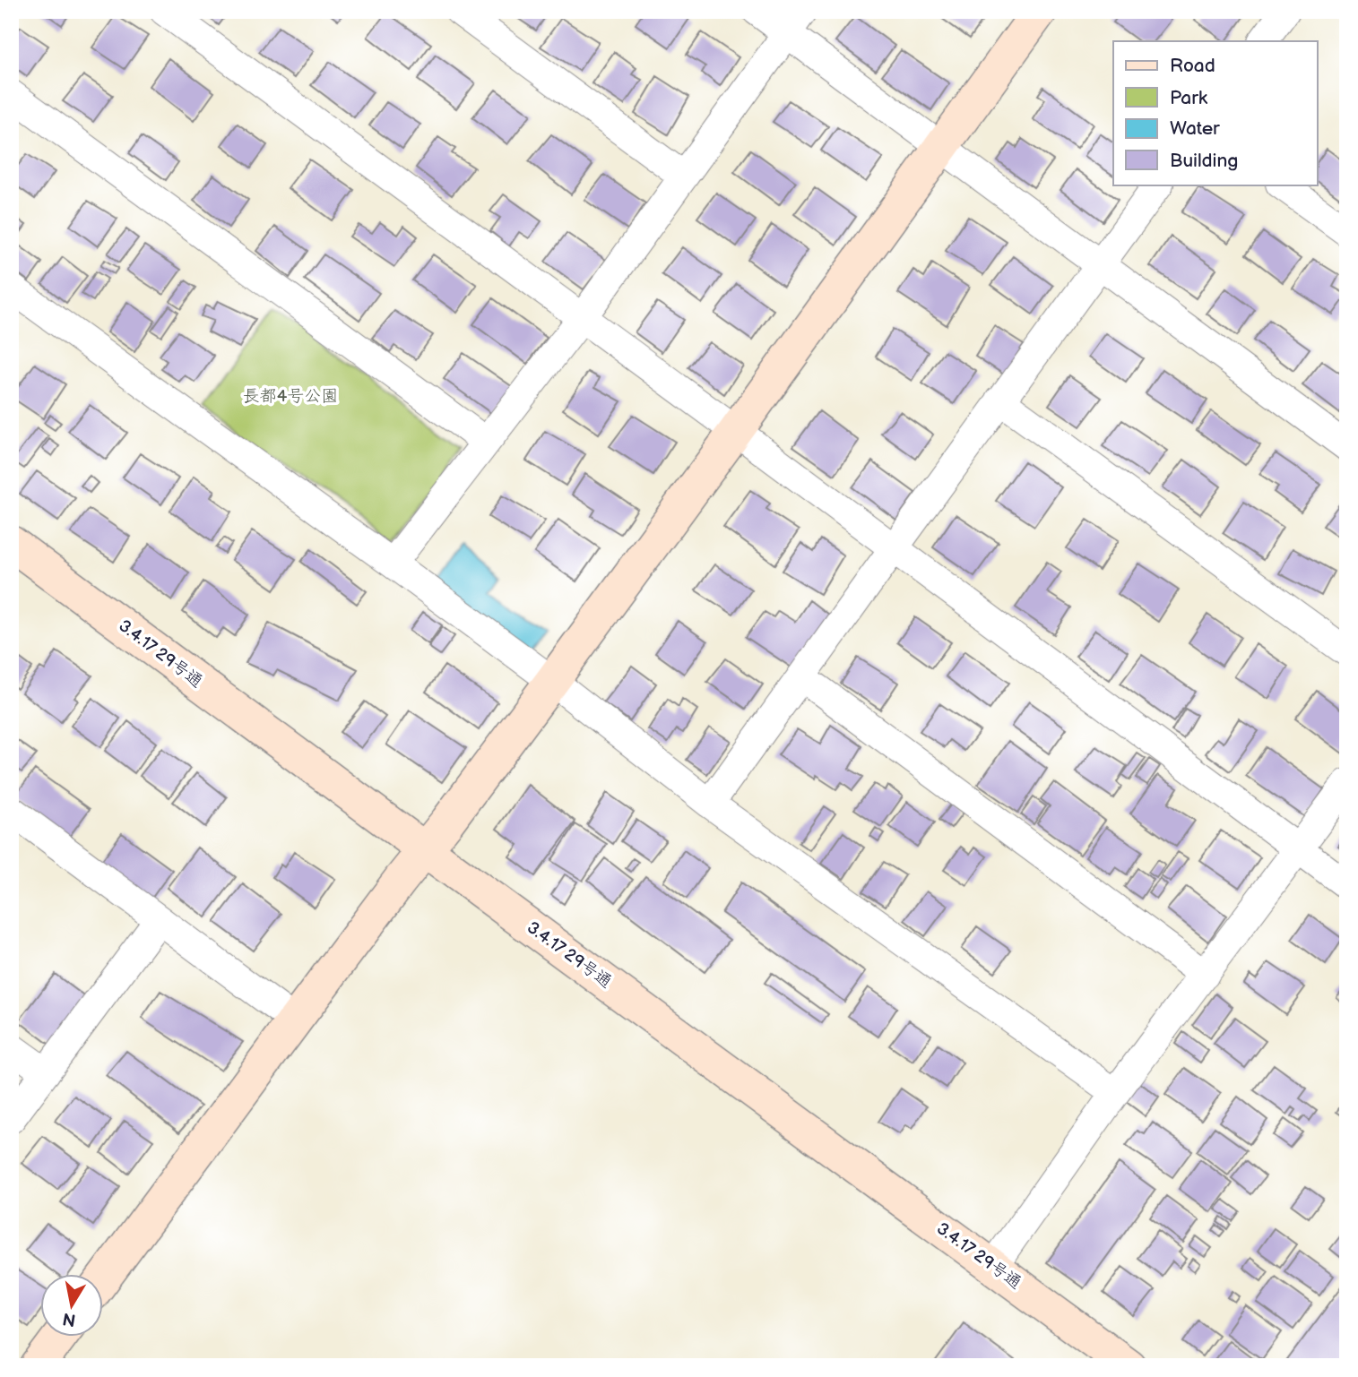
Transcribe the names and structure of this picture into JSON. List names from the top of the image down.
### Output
{
  "streets": {
    "street": ["3.4.17 29号通"]
  },
  "parks": ["長都4号公園"],
  "legend": [
    "Road",
    "Park",
    "Water",
    "Building"
  ],
  "north": "bottom"
}
